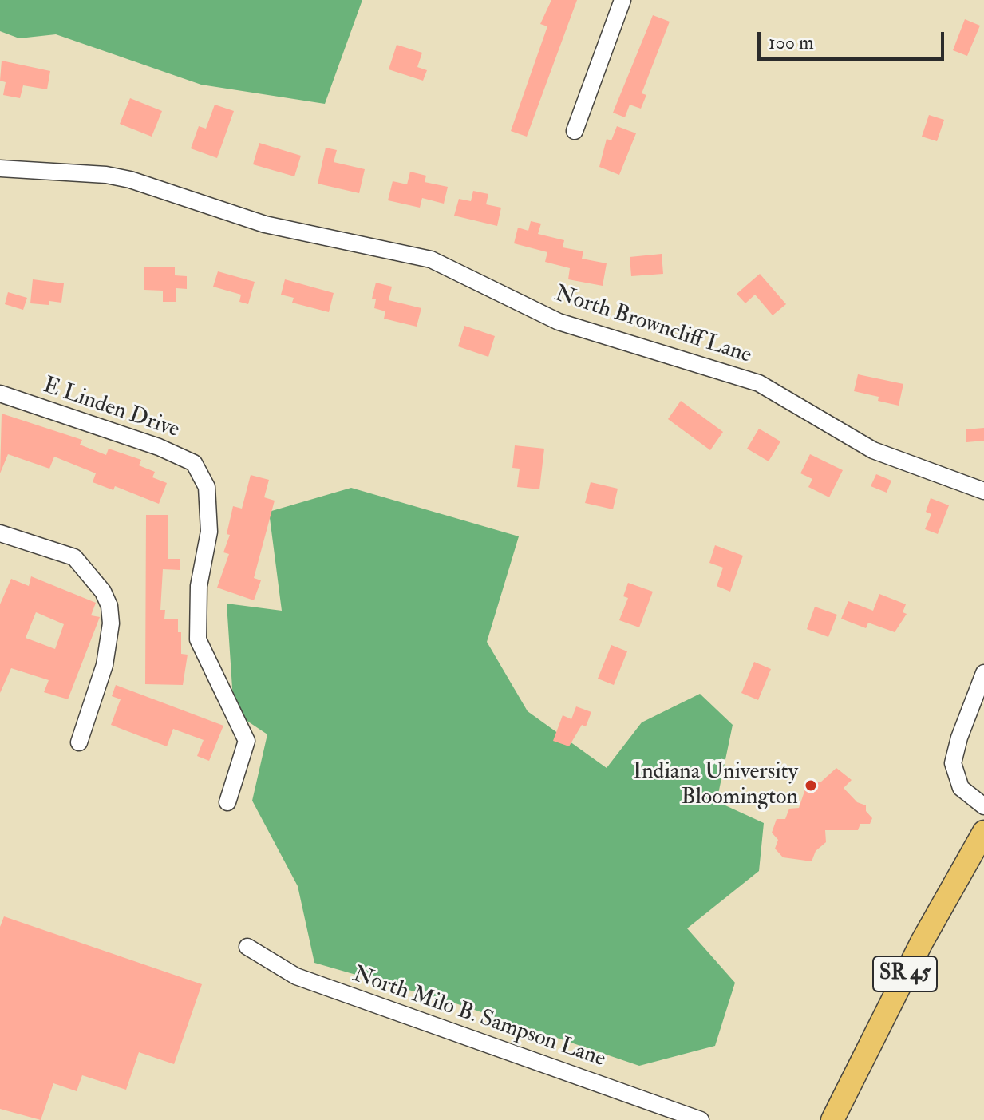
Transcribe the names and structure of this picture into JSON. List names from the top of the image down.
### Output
{
  "streets": {
    "highway": ["SR 45"],
    "street": ["North Browncliff Lane", "E Linden Drive", "North Milo B. Sampson Lane"]
  },
  "places": ["Indiana University Bloomington"],
  "scale_bar": "100 m"
}
